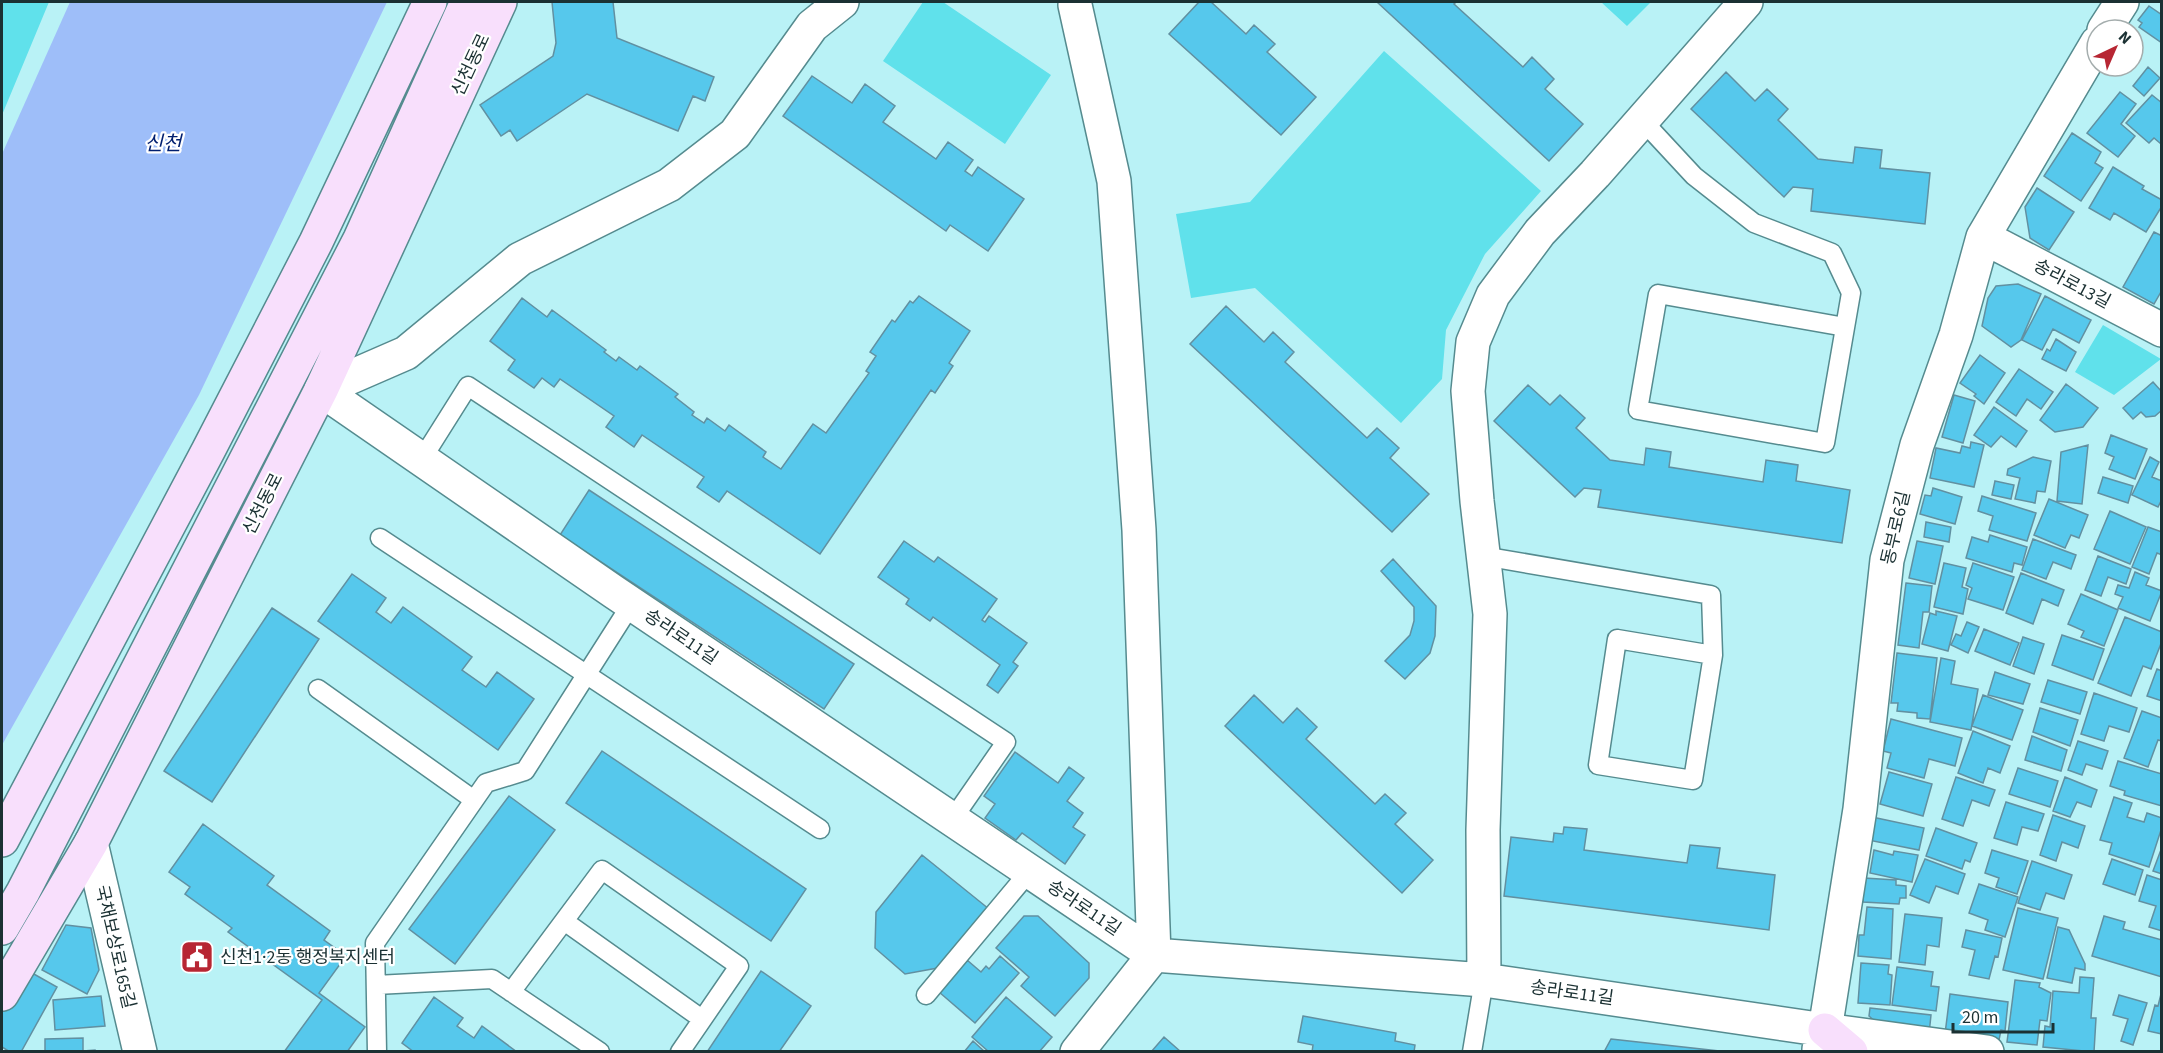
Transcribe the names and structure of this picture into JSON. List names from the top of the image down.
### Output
{
  "streets": {
    "main road": ["신천동로"],
    "street": [
      "송라로13길",
      "동부로6길",
      "송라로11길",
      "국채보상로165길"
    ]
  },
  "crossings": [
    ["신천동로", "송라로11길"],
    ["신천동로", "국채보상로165길"],
    ["송라로13길", "동부로6길"],
    ["동부로6길", "송라로11길"]
  ],
  "water": ["신천"],
  "places": {
    "public building": ["신천1·2동 행정복지센터"]
  },
  "scale_bar": "20 m",
  "north": "top right"
}
